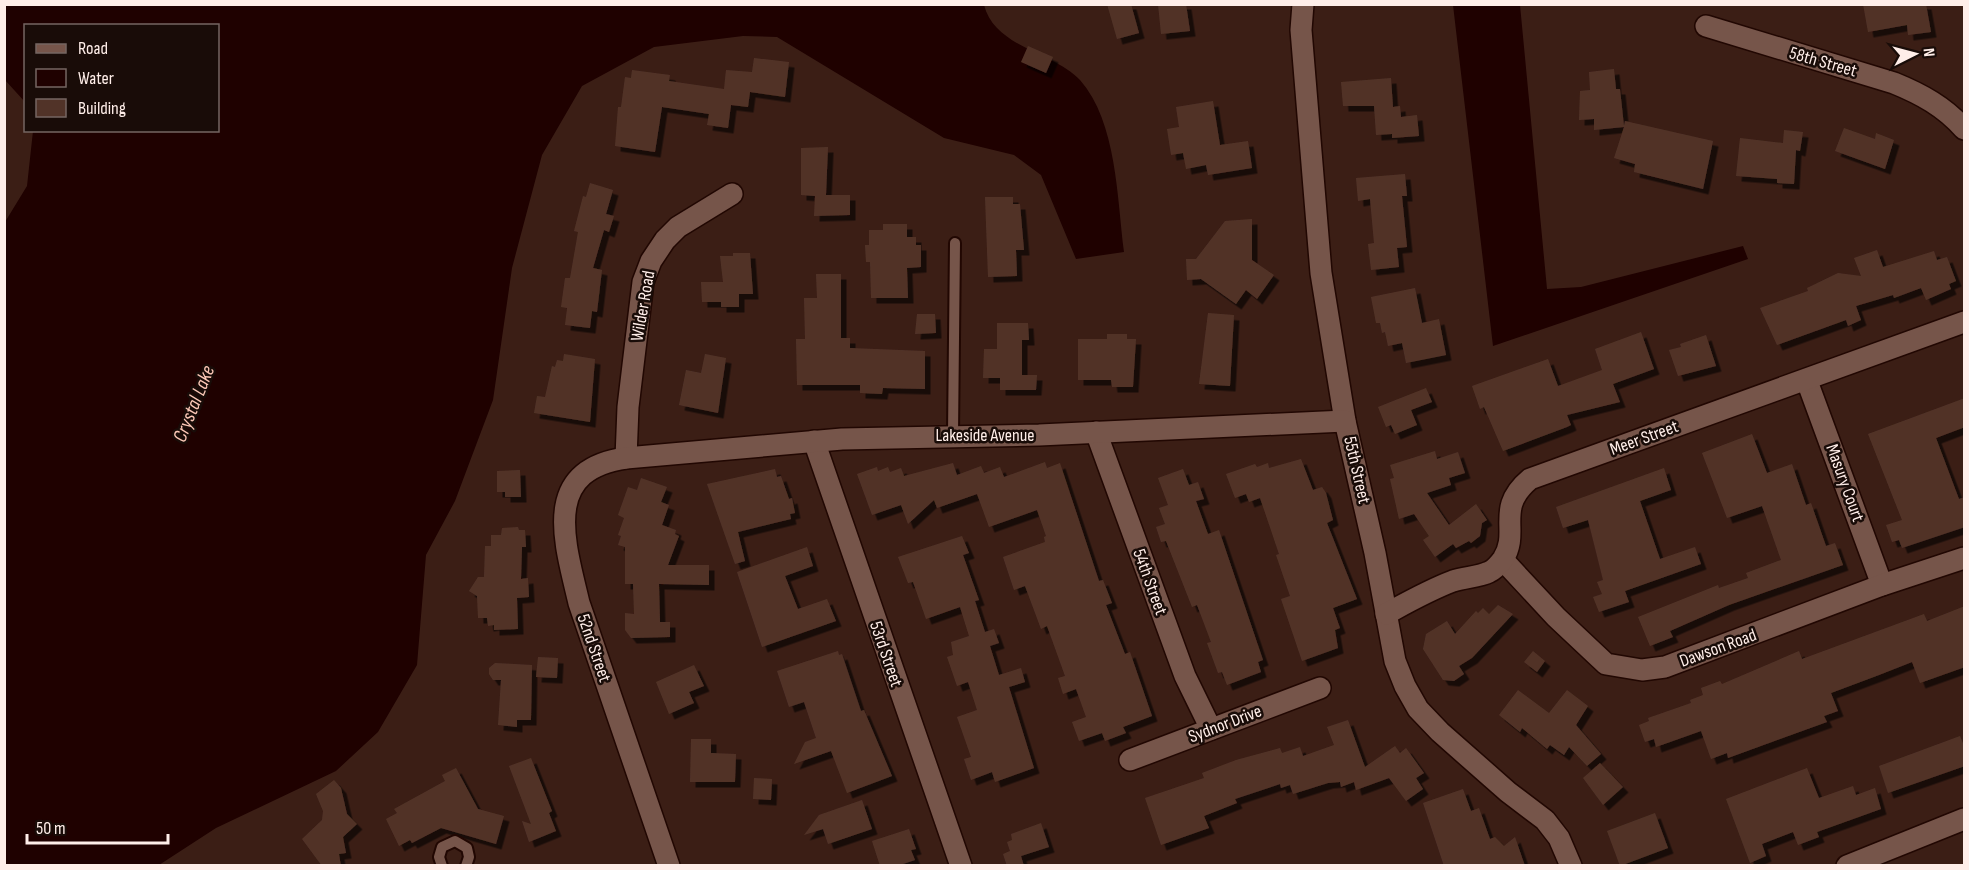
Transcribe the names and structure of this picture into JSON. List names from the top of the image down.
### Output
{
  "streets": {
    "street": [
      "58th Street",
      "Wilder Road",
      "Lakeside Avenue",
      "Meer Street",
      "55th Street",
      "Masury Court",
      "54th Street",
      "52nd Street",
      "Dawson Road",
      "53rd Street",
      "Sydnor Drive"
    ]
  },
  "crossings": [
    ["Wilder Road", "Lakeside Avenue"],
    ["Wilder Road", "52nd Street"],
    ["Lakeside Avenue", "55th Street"],
    ["Lakeside Avenue", "54th Street"],
    ["Lakeside Avenue", "52nd Street"],
    ["Lakeside Avenue", "53rd Street"],
    ["Meer Street", "Masury Court"],
    ["Meer Street", "Dawson Road"],
    ["Masury Court", "Dawson Road"],
    ["54th Street", "Sydnor Drive"]
  ],
  "water": ["Crystal Lake"],
  "legend": ["Road", "Water", "Building"],
  "scale_bar": "50 m",
  "north": "right"
}
